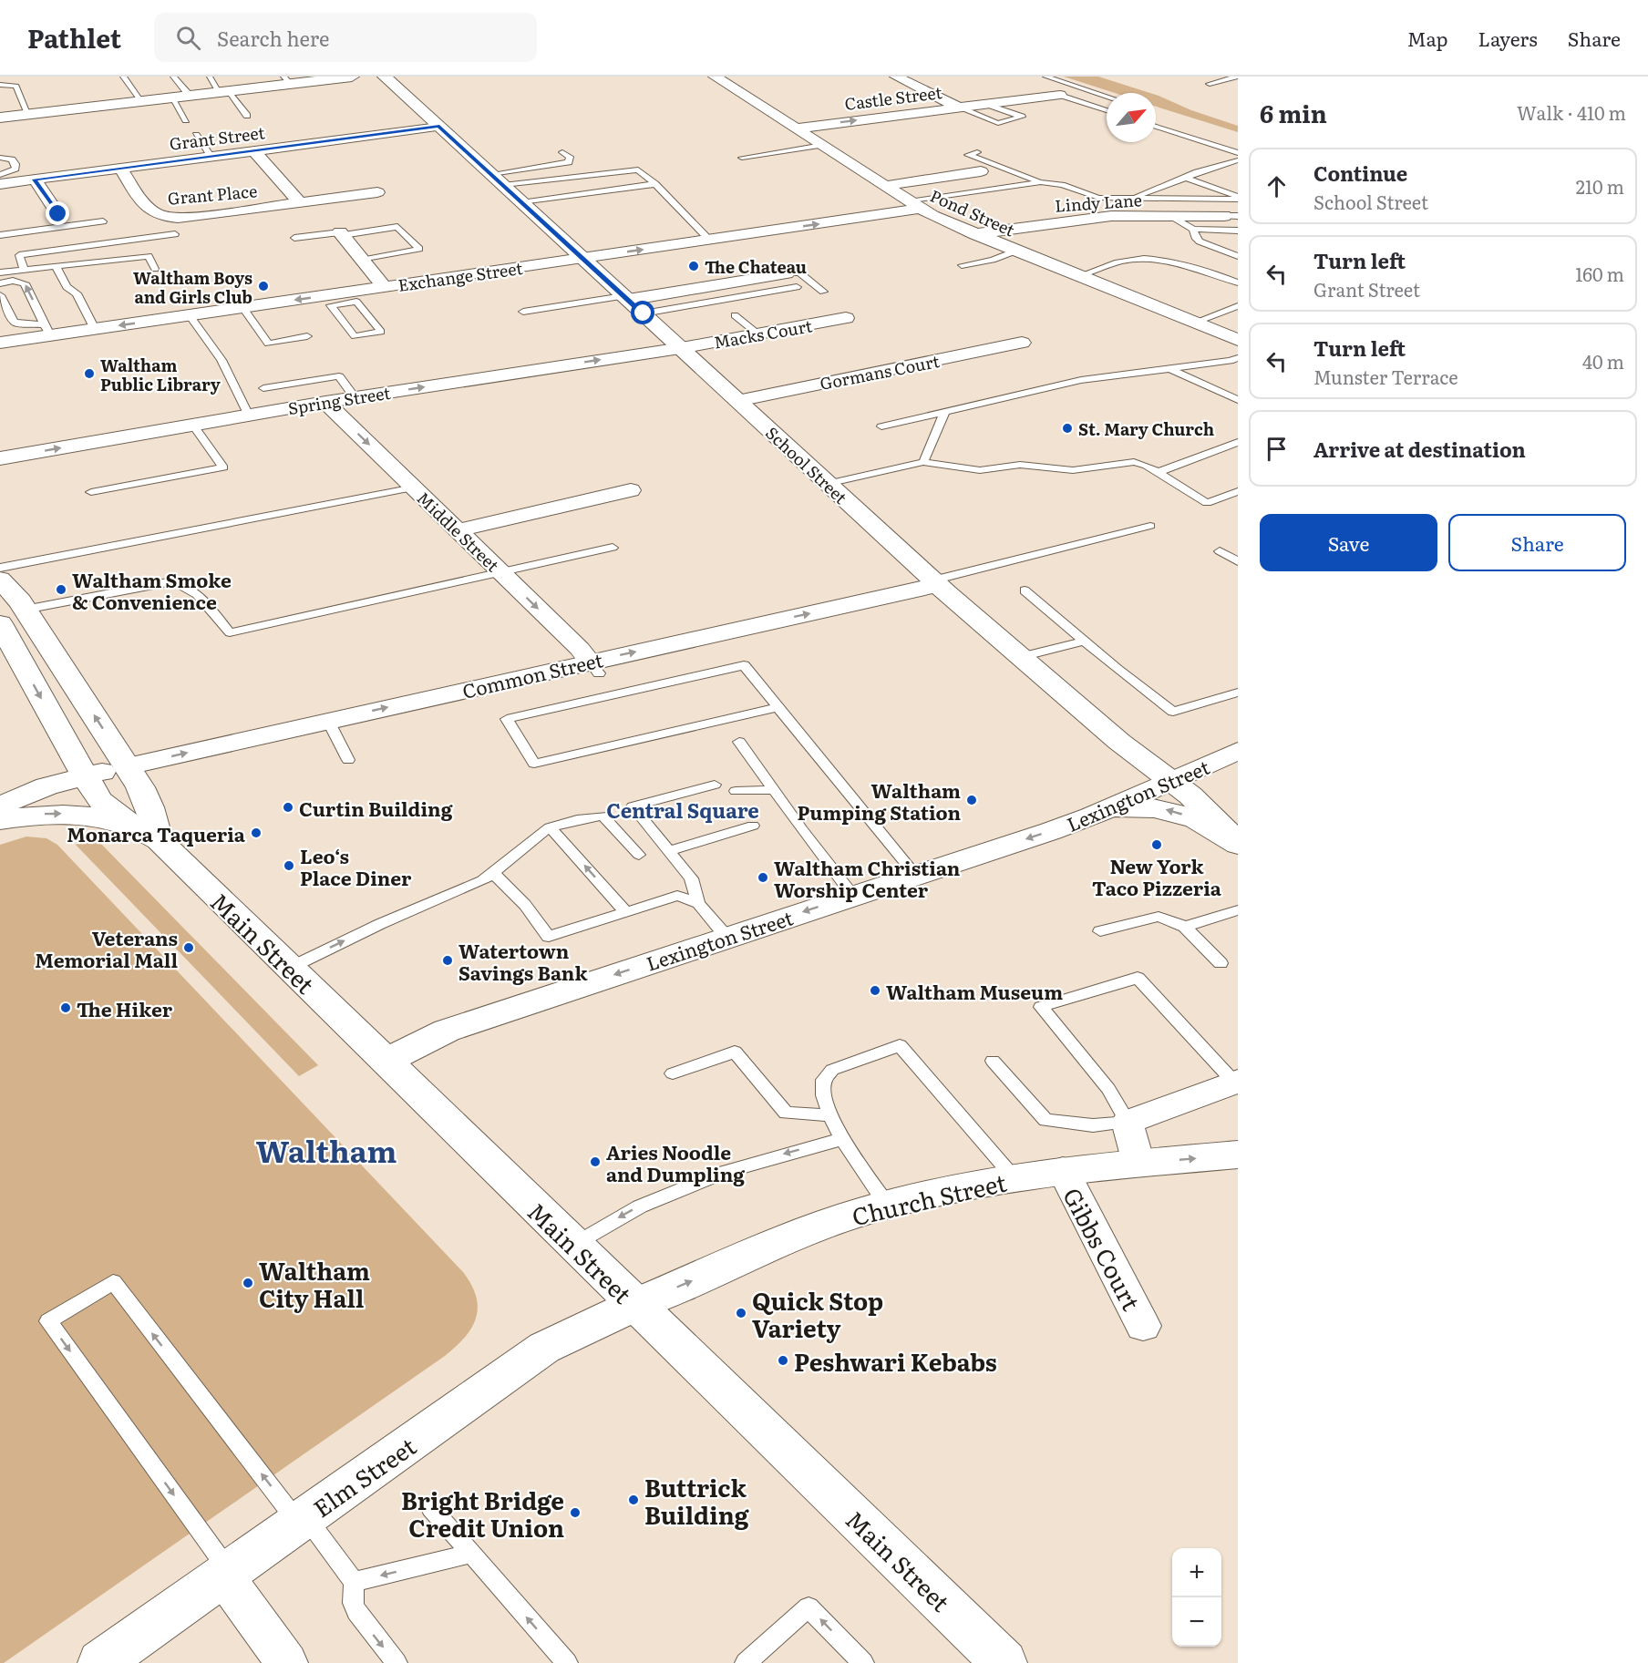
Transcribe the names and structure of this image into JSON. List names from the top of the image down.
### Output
{
  "streets": {
    "main road": [
      "School Street",
      "Common Street",
      "Lexington Street",
      "Main Street",
      "Church Street",
      "Elm Street"
    ],
    "street": [
      "Castle Street",
      "Grant Street",
      "Grant Place",
      "Lindy Lane",
      "Pond Street",
      "Exchange Street",
      "Macks Court",
      "Gormans Court",
      "Spring Street",
      "Middle Street",
      "Gibbs Court"
    ]
  },
  "crossings": [
    ["Castle Street", "Pond Street"],
    ["Grant Street", "Grant Place"],
    ["Grant Street", "School Street"],
    ["Lindy Lane", "Pond Street"],
    ["Pond Street", "Exchange Street"],
    ["Exchange Street", "School Street"],
    ["Macks Court", "Spring Street"],
    ["Macks Court", "School Street"],
    ["Gormans Court", "School Street"],
    ["Spring Street", "School Street"],
    ["Spring Street", "Middle Street"],
    ["School Street", "Common Street"],
    ["School Street", "Lexington Street"],
    ["Middle Street", "Common Street"],
    ["Common Street", "Main Street"],
    ["Lexington Street", "Main Street"],
    ["Main Street", "Church Street"],
    ["Main Street", "Elm Street"],
    ["Church Street", "Gibbs Court"],
    ["Church Street", "Elm Street"]
  ],
  "one_way": [
    "Middle Street",
    "Common Street",
    "Lexington Street",
    "Church Street"
  ],
  "districts": ["Central Square", "Waltham"],
  "places": [
    "The Chateau",
    "Waltham Boys and Girls Club",
    "Waltham Public Library",
    "St. Mary Church",
    "Waltham Smoke & Convenience",
    "Waltham Pumping Station",
    "Curtin Building",
    "Monarca Taqueria",
    "New York Taco Pizzeria",
    "Leo‘s Place Diner",
    "Waltham Christian Worship Center",
    "Veterans Memorial Mall",
    "Watertown Savings Bank",
    "Waltham Museum",
    "The Hiker",
    "Aries Noodle and Dumpling",
    "Waltham City Hall",
    "Quick Stop Variety",
    "Peshwari Kebabs",
    "Buttrick Building",
    "Bright Bridge Credit Union"
  ],
  "north": "top right",
  "page": {
    "header": "Pathlet",
    "search": "Search here",
    "nav": ["Map", "Layers", "Share"],
    "heading": ["6 min", "Walk · 410 m"],
    "list": [
      ["Continue", "School Street", "210 m"],
      ["Turn left", "Grant Street", "160 m"],
      ["Turn left", "Munster Terrace", "40 m"],
      "Arrive at destination"
    ],
    "buttons": ["Save", "Share"],
    "map_buttons": ["+", "−"]
  }
}
